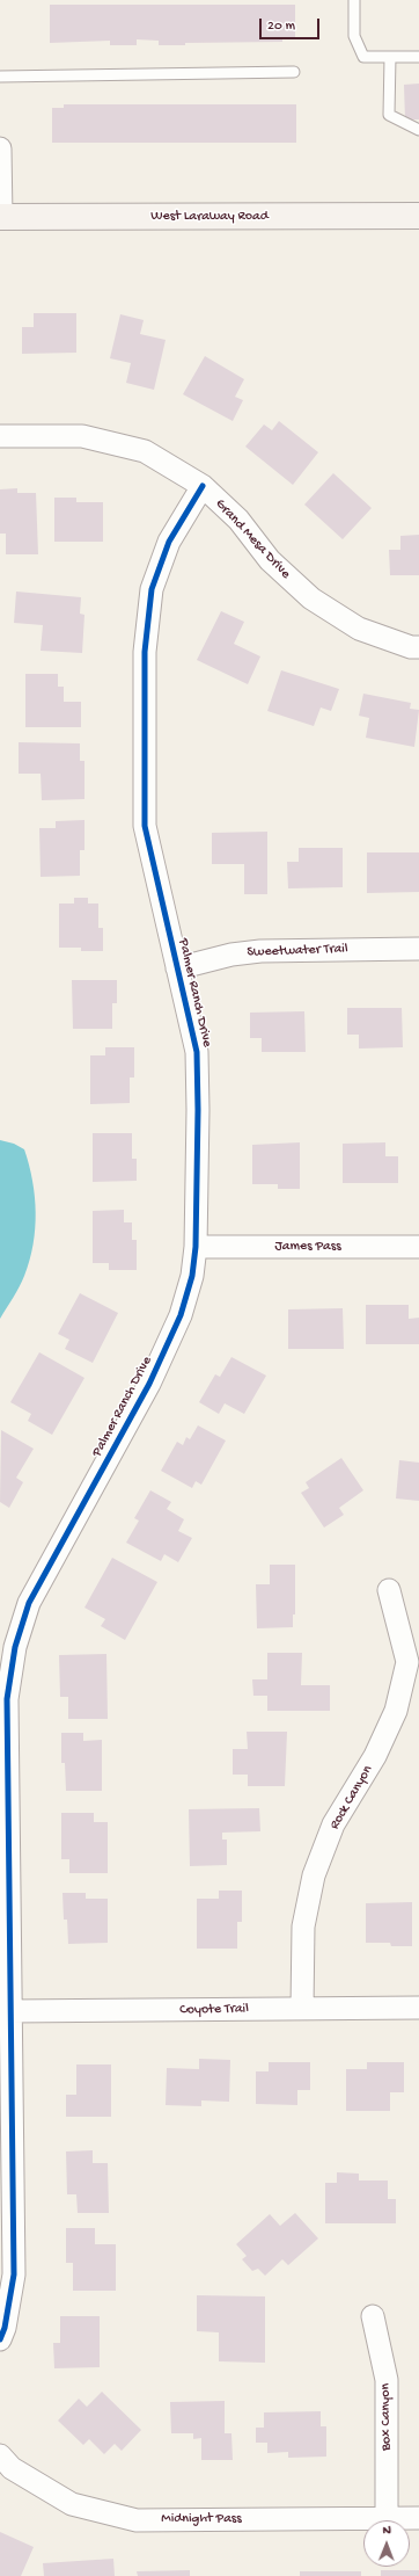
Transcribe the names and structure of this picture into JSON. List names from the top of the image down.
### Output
{
  "streets": {
    "main road": ["West Laraway Road"],
    "street": [
      "Grand Mesa Drive",
      "Sweetwater Trail",
      "Palmer Ranch Drive",
      "James Pass",
      "Rock Canyon",
      "Coyote Trail",
      "Box Canyon",
      "Midnight Pass"
    ]
  },
  "crossings": [
    ["Grand Mesa Drive", "Palmer Ranch Drive"],
    ["Sweetwater Trail", "Palmer Ranch Drive"],
    ["Palmer Ranch Drive", "James Pass"],
    ["Palmer Ranch Drive", "Coyote Trail"],
    ["Rock Canyon", "Coyote Trail"],
    ["Box Canyon", "Midnight Pass"]
  ],
  "scale_bar": "20 m",
  "north": "top"
}
